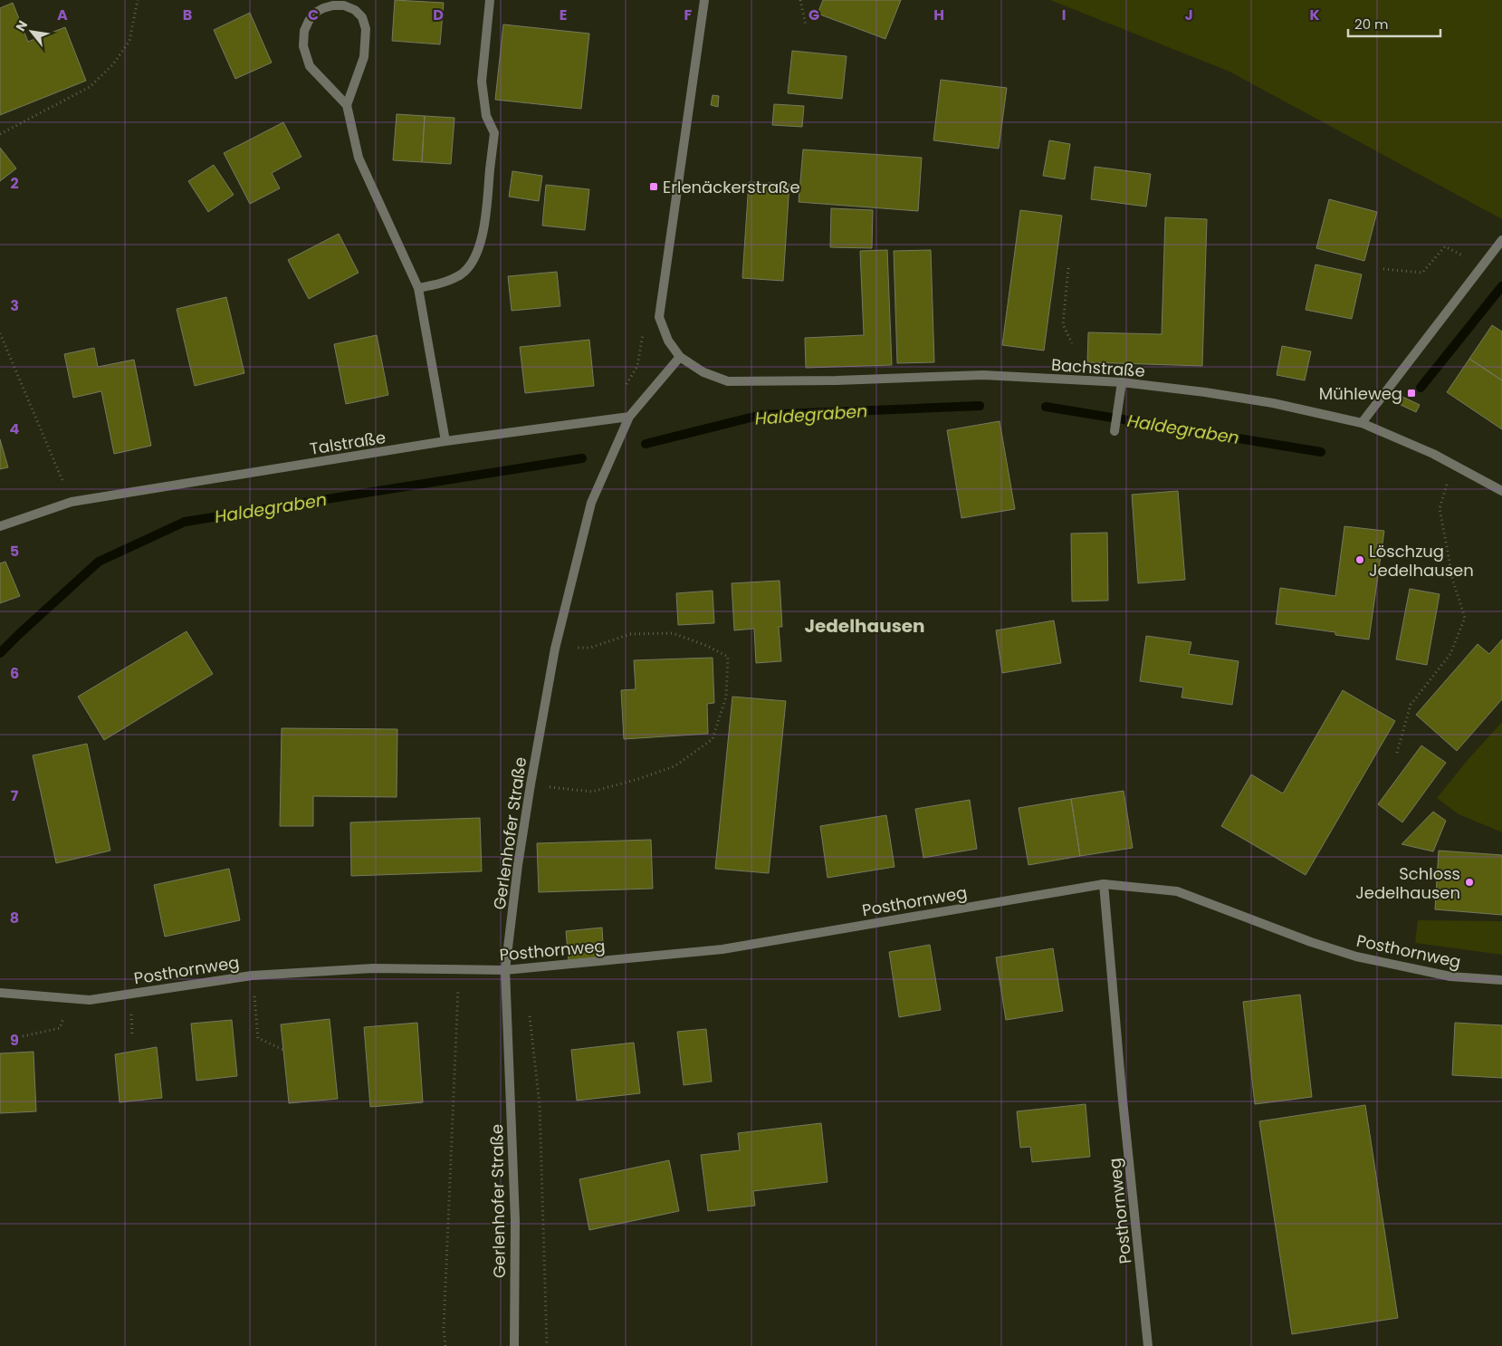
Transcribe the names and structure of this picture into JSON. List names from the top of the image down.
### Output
{
  "streets": {
    "street": [
      "Bachstraße",
      "Talstraße",
      "Gerlenhofer Straße",
      "Posthornweg"
    ]
  },
  "crossings": [
    ["Bachstraße", "Gerlenhofer Straße"],
    ["Talstraße", "Gerlenhofer Straße"],
    ["Gerlenhofer Straße", "Posthornweg"]
  ],
  "districts": ["Jedelhausen"],
  "water": ["Haldegraben"],
  "places": {
    "transit": ["Erlenäckerstraße", "Mühleweg"],
    "other": ["Löschzug Jedelhausen", "Schloss Jedelhausen"]
  },
  "scale_bar": "20 m",
  "north": "top left",
  "grid": {
    "columns": [
      "A",
      "B",
      "C",
      "D",
      "E",
      "F",
      "G",
      "H",
      "I",
      "J",
      "K"
    ],
    "rows": [
      "2",
      "3",
      "4",
      "5",
      "6",
      "7",
      "8",
      "9"
    ]
  }
}
